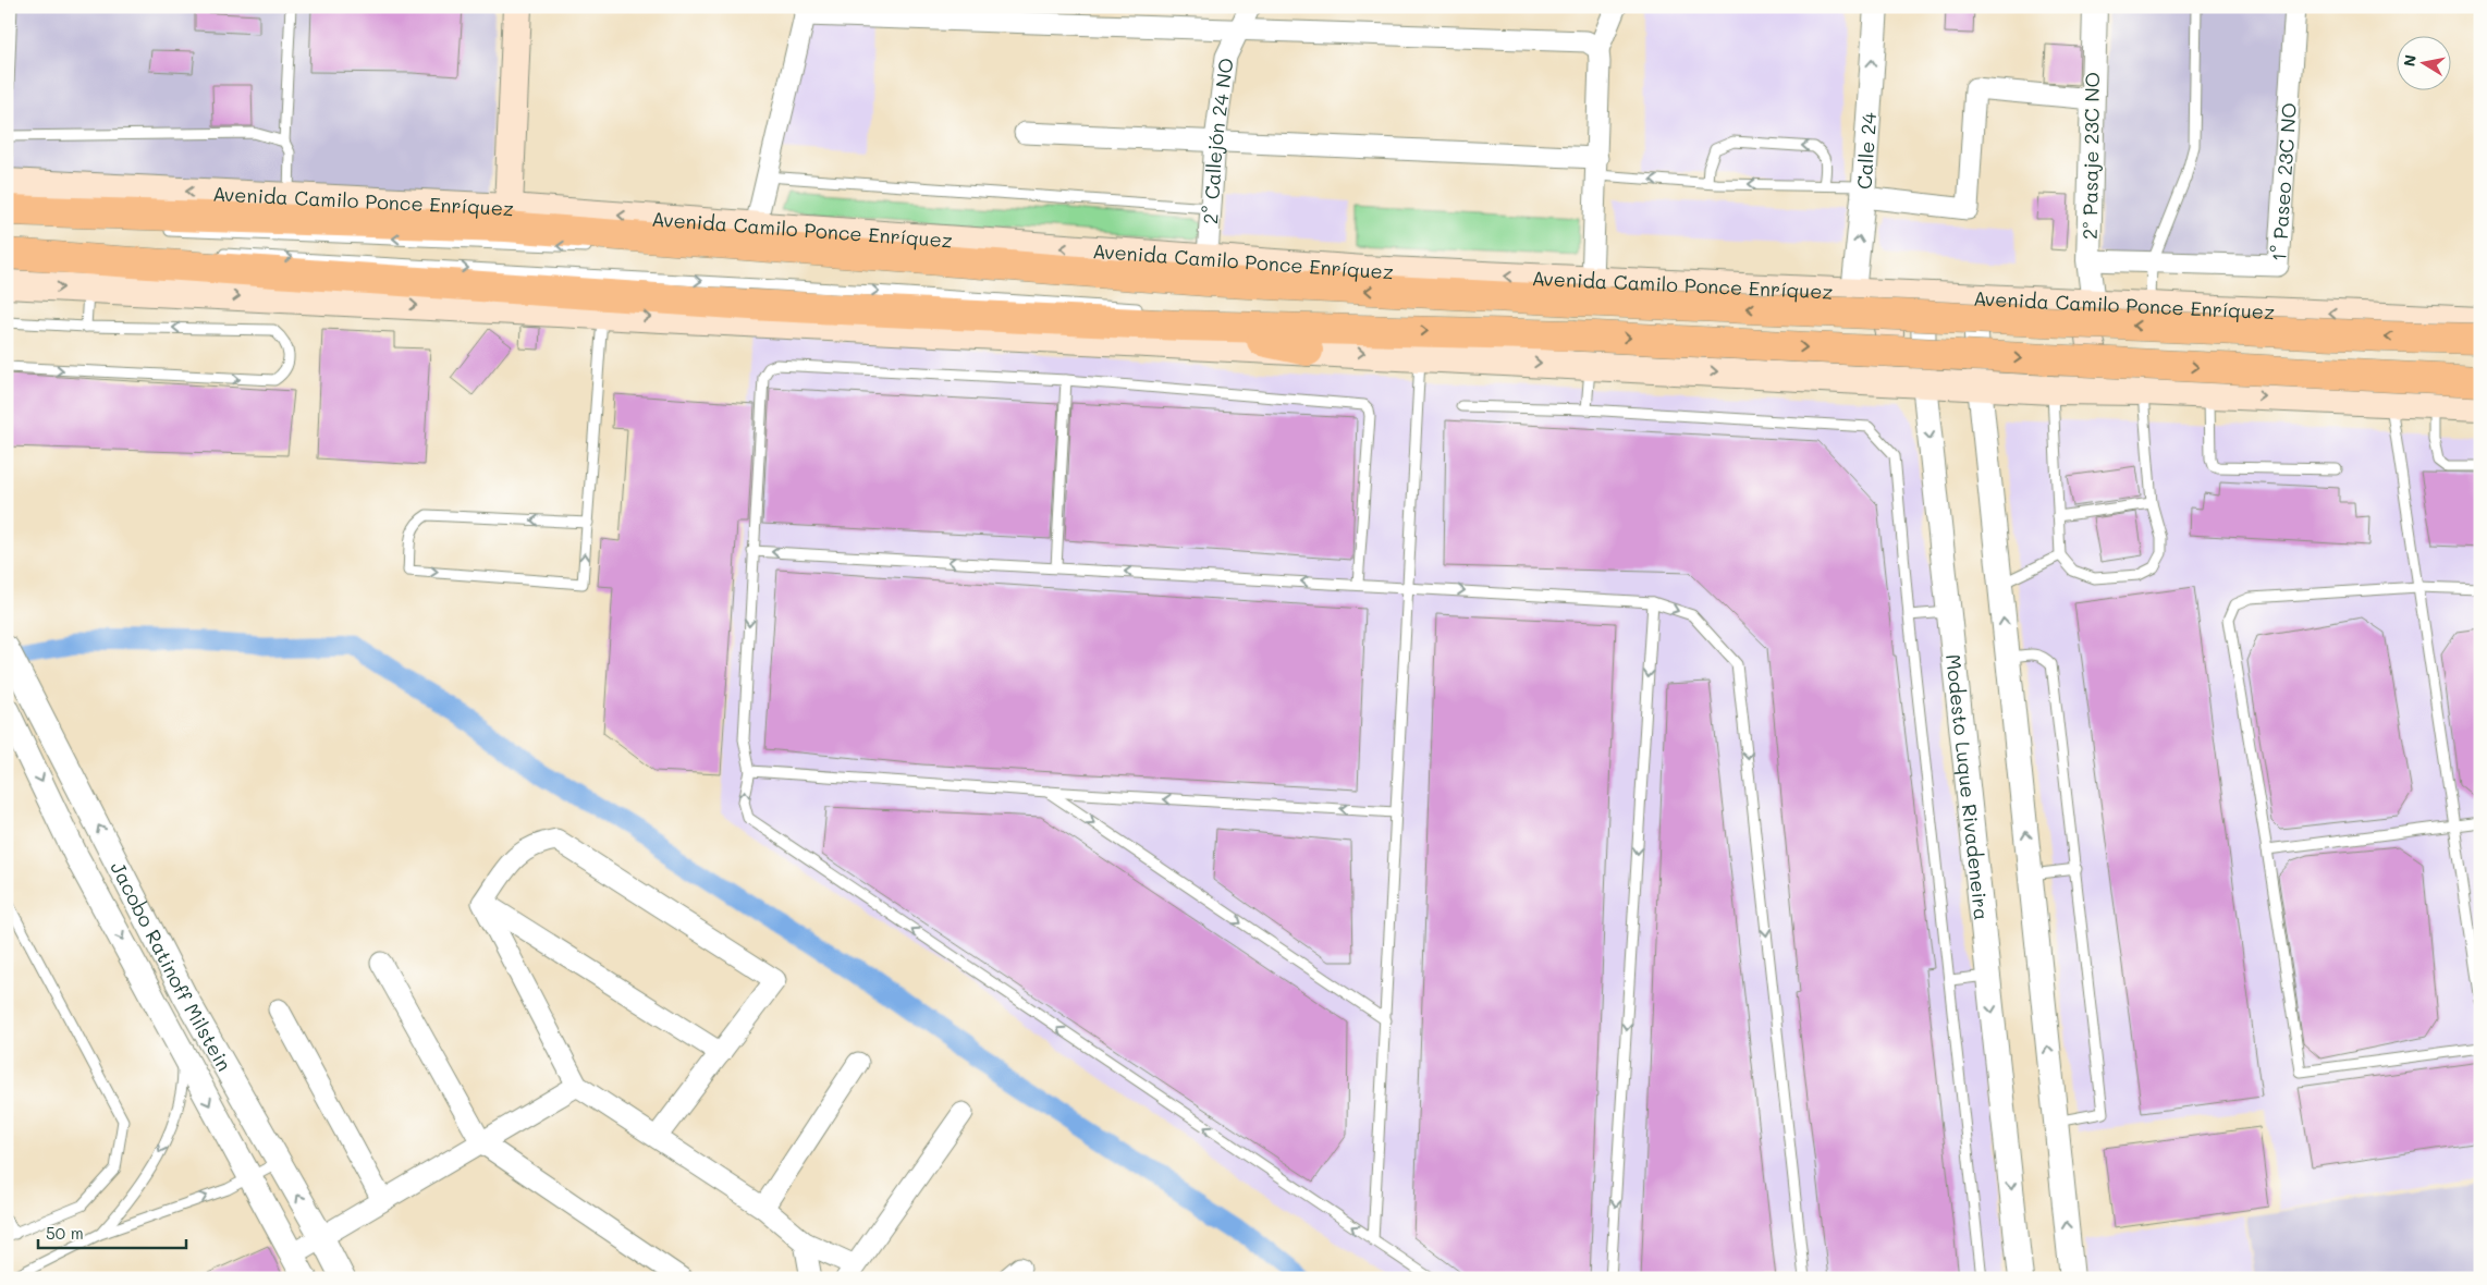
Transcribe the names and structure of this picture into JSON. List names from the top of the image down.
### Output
{
  "streets": {
    "main road": ["Avenida Camilo Ponce Enríquez"],
    "street": [
      "2° Callejón 24 NO",
      "Calle 24",
      "2º Pasaje 23C NO",
      "1° Paseo 23C NO",
      "Modesto Luque Rivadeneira",
      "Jacobo Ratinoff Milstein"
    ]
  },
  "crossings": [
    ["2° Callejón 24 NO", "Avenida Camilo Ponce Enríquez"],
    ["Calle 24", "Avenida Camilo Ponce Enríquez"],
    ["2º Pasaje 23C NO", "1° Paseo 23C NO"],
    ["2º Pasaje 23C NO", "Avenida Camilo Ponce Enríquez"],
    ["Avenida Camilo Ponce Enríquez", "Modesto Luque Rivadeneira"]
  ],
  "one_way": ["Calle 24"],
  "scale_bar": "50 m",
  "north": "left"
}
